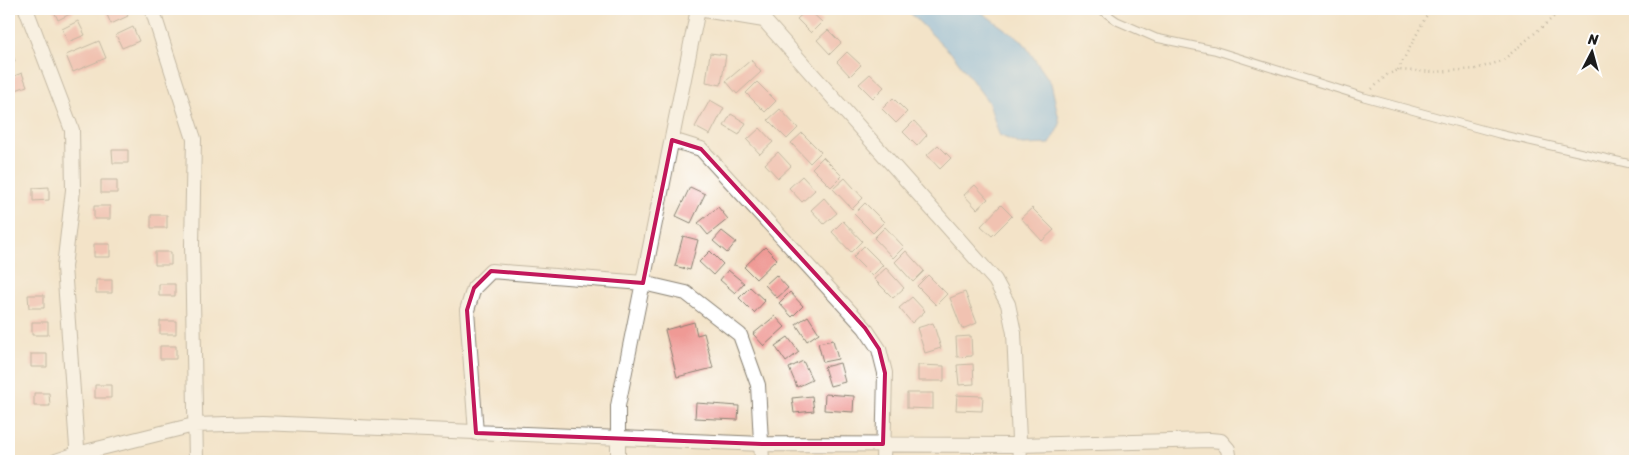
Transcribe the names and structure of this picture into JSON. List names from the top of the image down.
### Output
{
  "north": "top"
}
